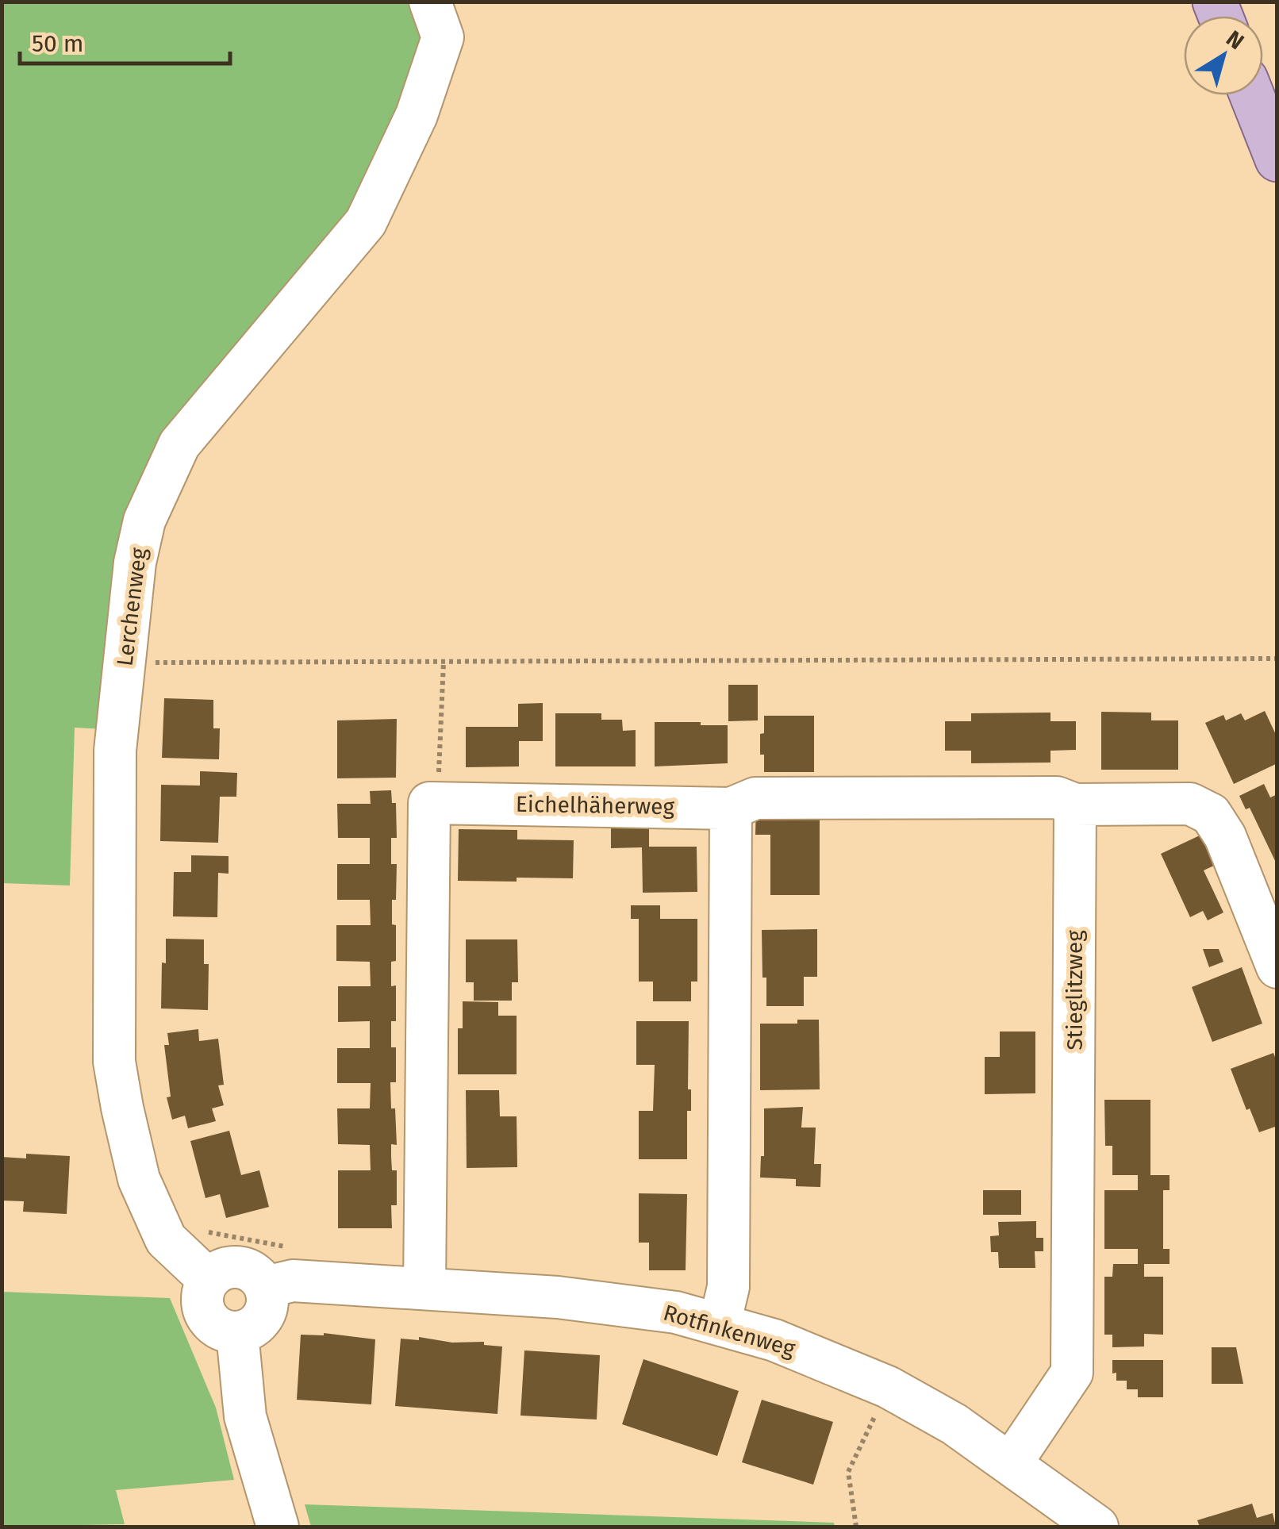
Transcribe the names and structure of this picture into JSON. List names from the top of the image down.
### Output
{
  "streets": {
    "street": [
      "Lerchenweg",
      "Eichelhäherweg",
      "Stieglitzweg",
      "Rotfinkenweg"
    ]
  },
  "crossings": [
    ["Lerchenweg", "Rotfinkenweg"],
    ["Eichelhäherweg", "Stieglitzweg"],
    ["Stieglitzweg", "Rotfinkenweg"]
  ],
  "scale_bar": "50 m",
  "north": "top right"
}
